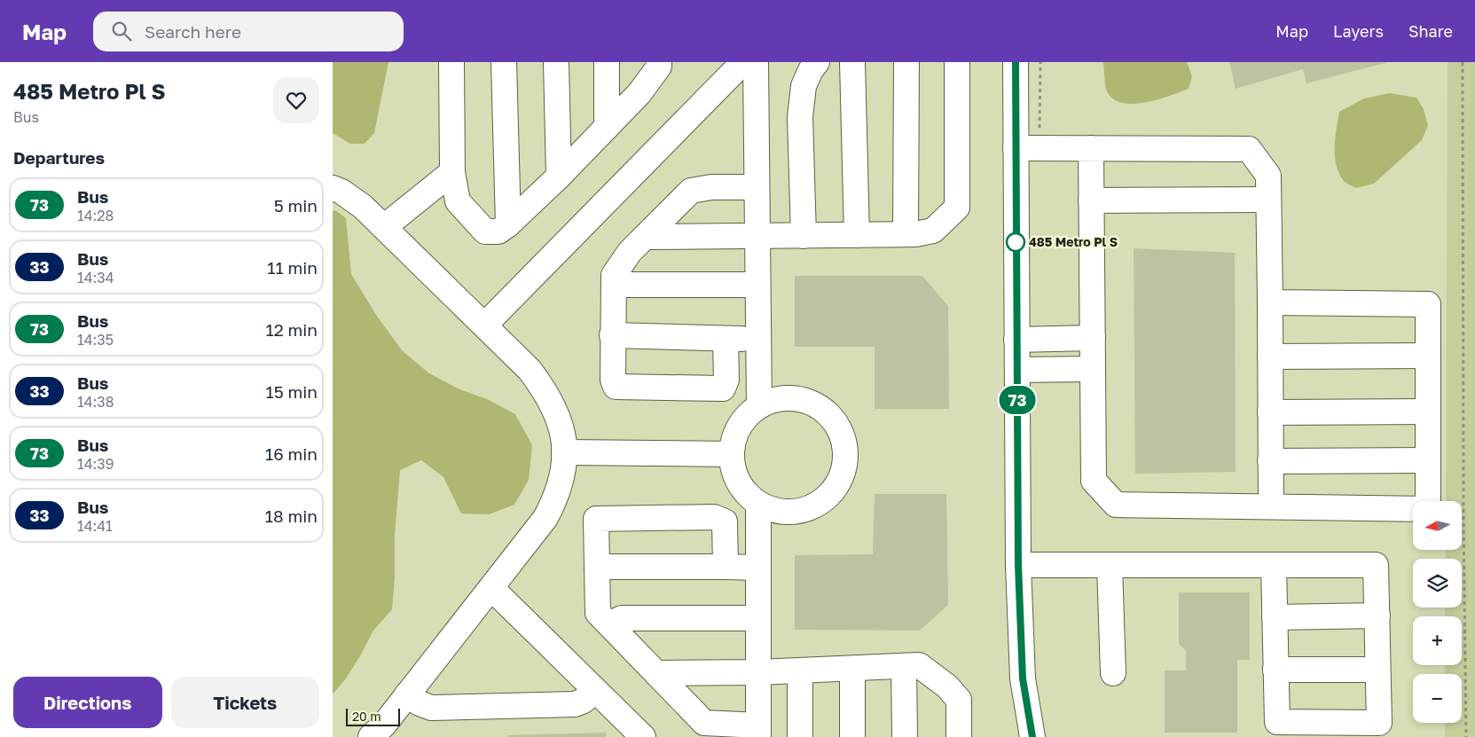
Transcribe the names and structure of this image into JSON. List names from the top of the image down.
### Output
{
  "places": ["485 Metro Pl S"],
  "lines": ["bus line 73"],
  "scale_bar": "20 m",
  "north": "left",
  "page": {
    "header": "Map",
    "search": "Search here",
    "nav": ["Map", "Layers", "Share"],
    "heading": [
      ["485 Metro Pl S", "Bus"],
      "Departures"
    ],
    "on_map": "73",
    "list": [
      {
        "mark": "73",
        "name": "Bus",
        "note": "14:28",
        "value": "5 min"
      },
      {
        "mark": "33",
        "name": "Bus",
        "note": "14:34",
        "value": "11 min"
      },
      {
        "mark": "73",
        "name": "Bus",
        "note": "14:35",
        "value": "12 min"
      },
      {
        "mark": "33",
        "name": "Bus",
        "note": "14:38",
        "value": "15 min"
      },
      {
        "mark": "73",
        "name": "Bus",
        "note": "14:39",
        "value": "16 min"
      },
      {
        "mark": "33",
        "name": "Bus",
        "note": "14:41",
        "value": "18 min"
      }
    ],
    "map_buttons": ["+", "−"],
    "buttons": ["Directions", "Tickets"],
    "scale": "20 m"
  }
}
